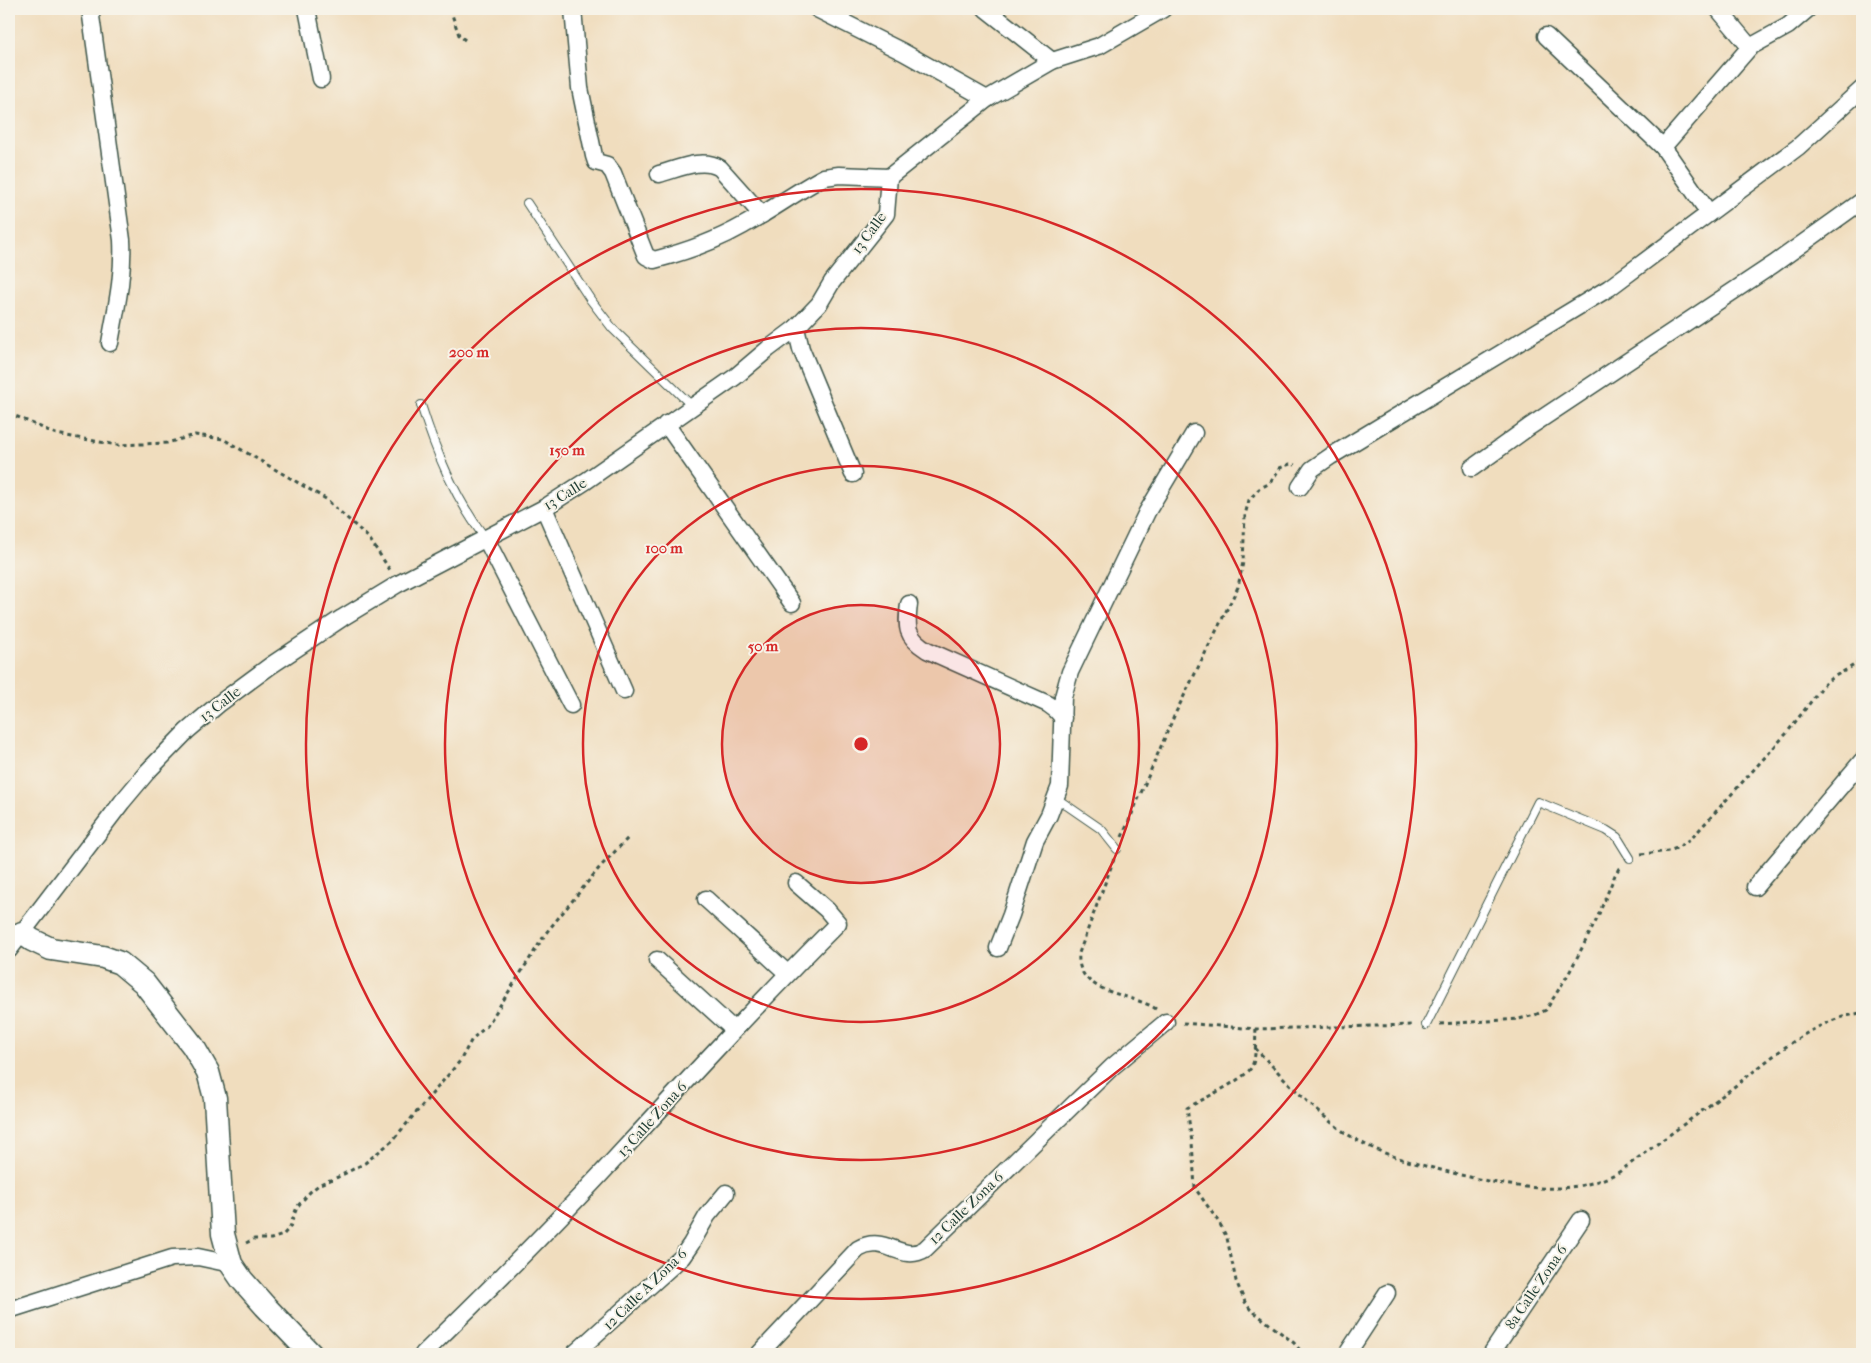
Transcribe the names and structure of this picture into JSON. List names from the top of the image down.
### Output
{
  "streets": {
    "street": [
      "13 Calle",
      "13 Calle Zona 6",
      "12 Calle Zona 6",
      "8a Calle Zona 6",
      "12 Calle A Zona 6"
    ]
  },
  "rings": [
    "200 m",
    "150 m",
    "100 m",
    "50 m"
  ]
}
